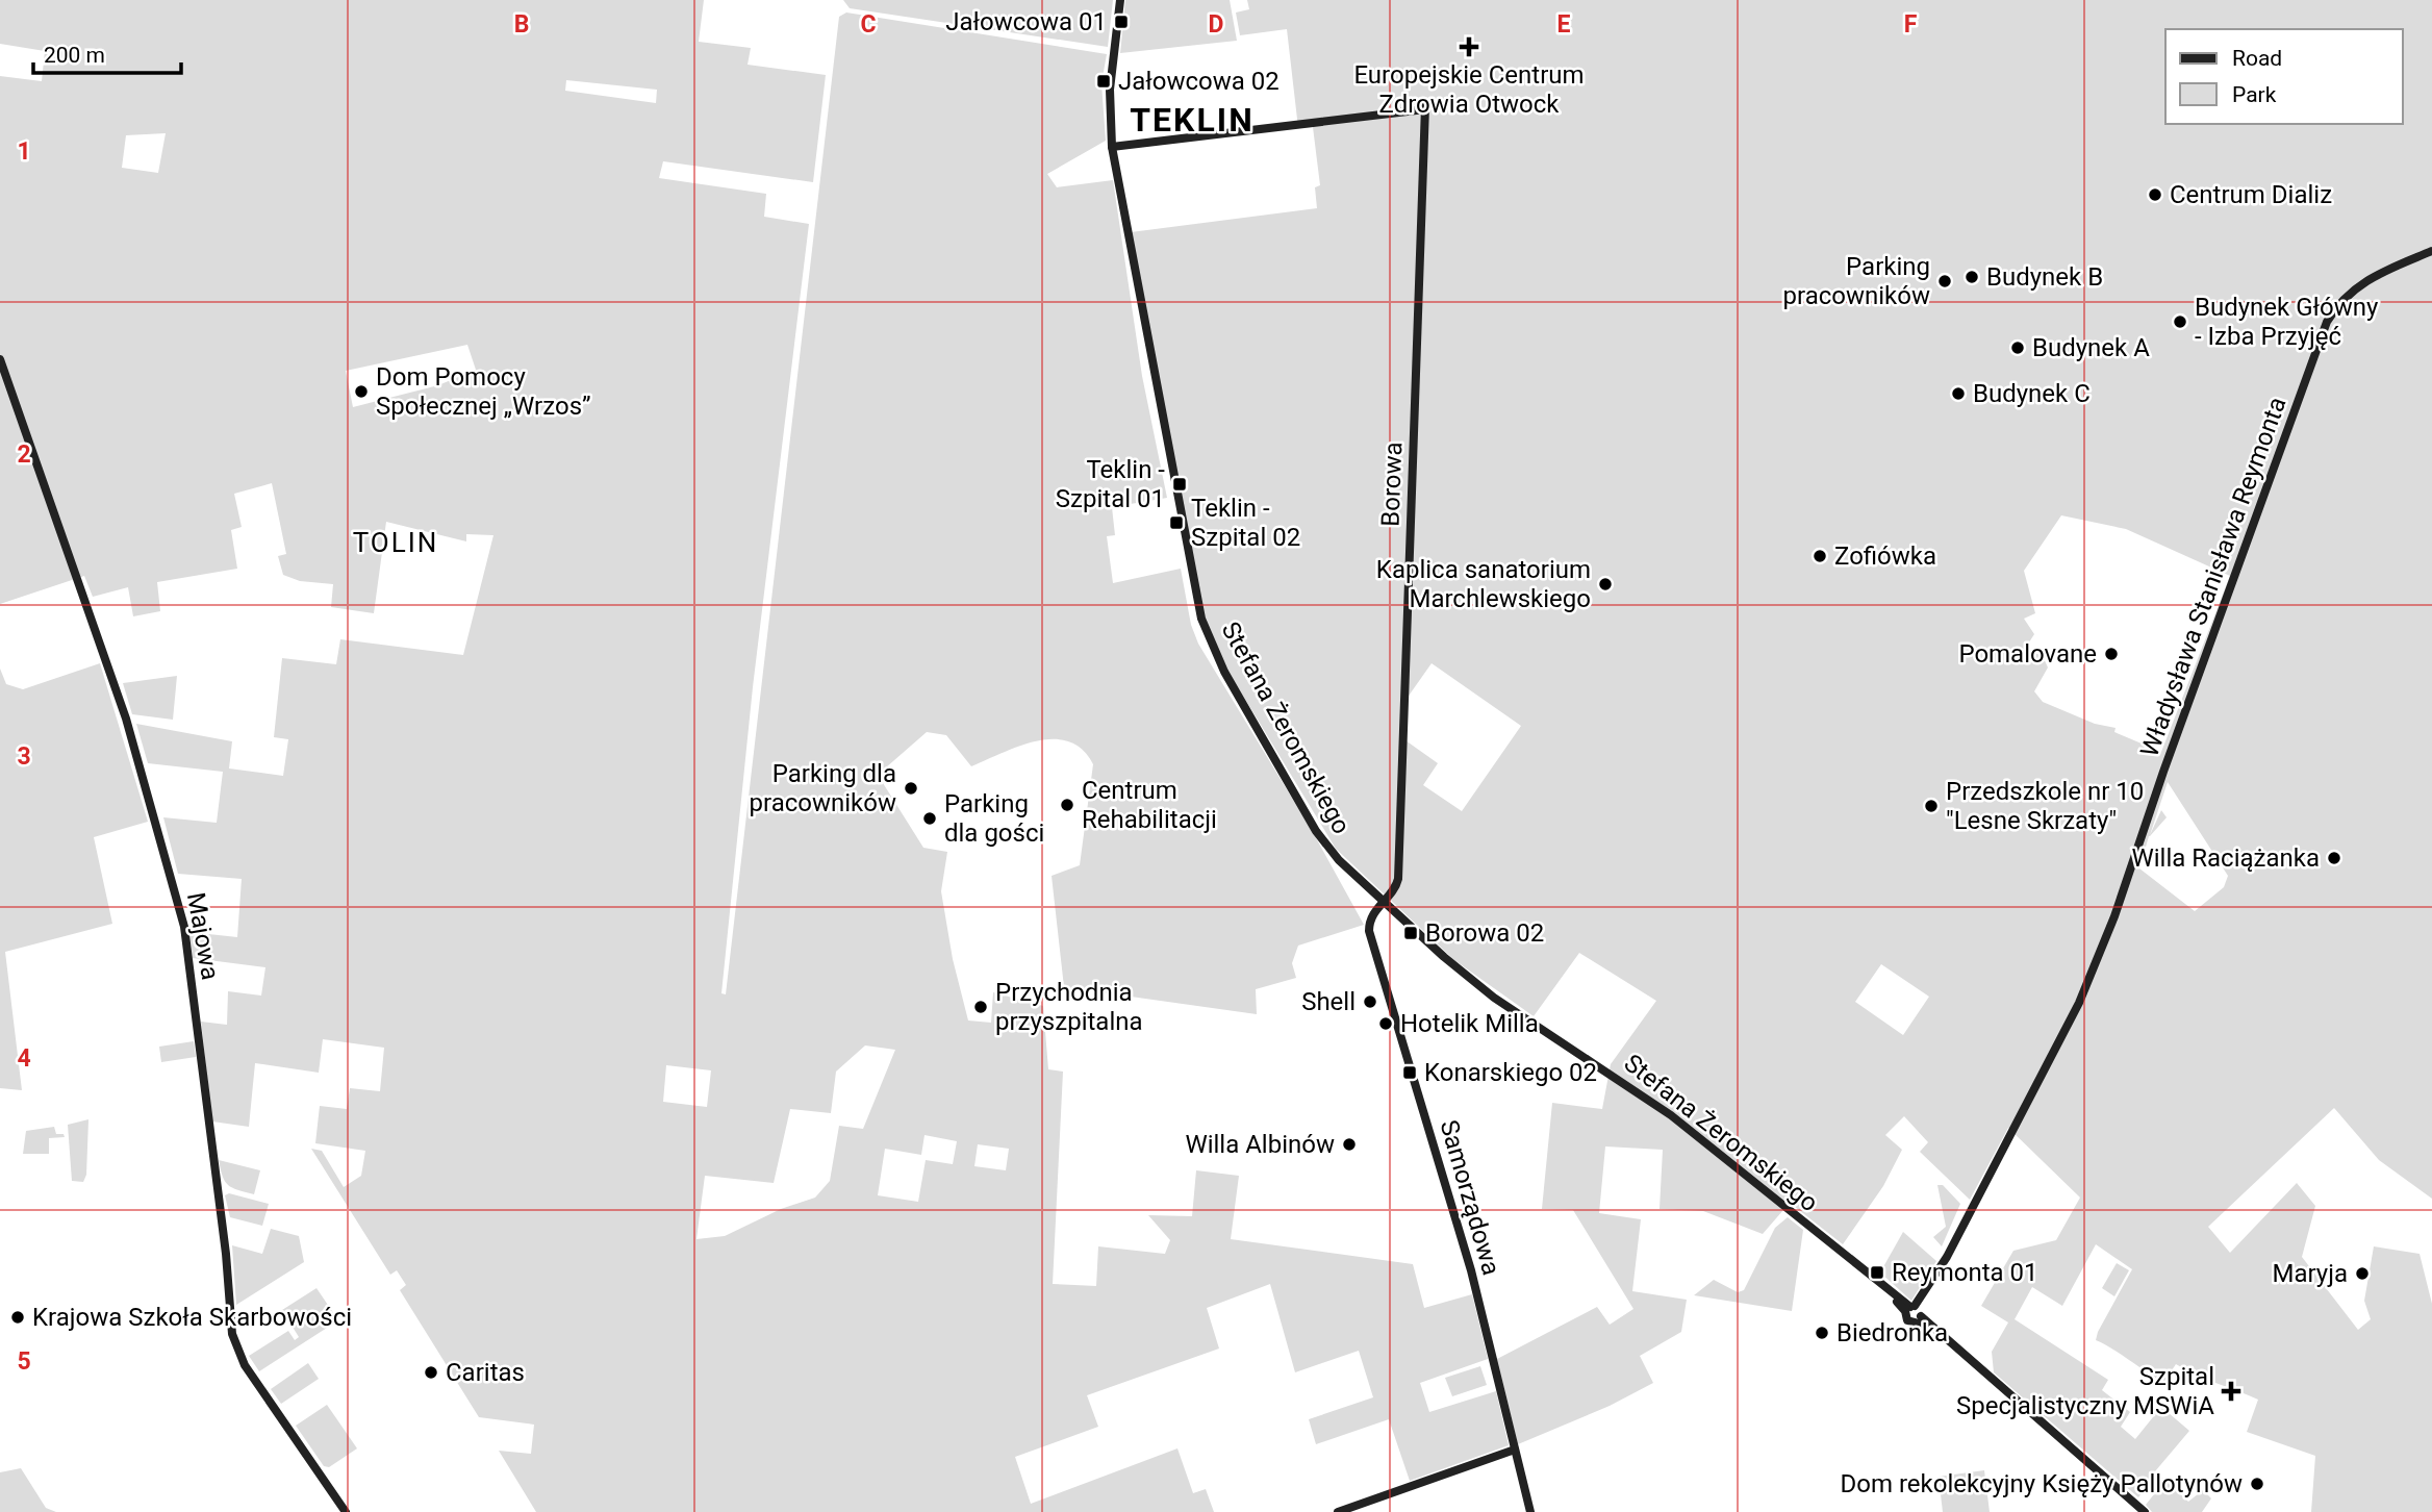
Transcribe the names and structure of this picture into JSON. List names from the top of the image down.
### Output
{
  "streets": {
    "street": [
      "Borowa",
      "Władysława Stanisława Reymonta",
      "Stefana Żeromskiego",
      "Majowa",
      "Samorządowa"
    ]
  },
  "crossings": [
    ["Borowa", "Stefana Żeromskiego"],
    ["Borowa", "Samorządowa"],
    ["Władysława Stanisława Reymonta", "Stefana Żeromskiego"],
    ["Stefana Żeromskiego", "Samorządowa"]
  ],
  "districts": ["TEKLIN", "TOLIN"],
  "places": {
    "transit": [
      "Jałowcowa 01",
      "Jałowcowa 02",
      "Teklin - Szpital 01",
      "Teklin - Szpital 02",
      "Borowa 02",
      "Konarskiego 02",
      "Reymonta 01"
    ],
    "health": ["Europejskie Centrum Zdrowia Otwock", "Szpital Specjalistyczny MSWiA"],
    "other": [
      "Centrum Dializ",
      "Budynek B",
      "Parking pracowników",
      "Budynek Główny - Izba Przyjęć",
      "Budynek A",
      "Dom Pomocy Społecznej „Wrzos”",
      "Budynek C",
      "Zofiówka",
      "Kaplica sanatorium Marchlewskiego",
      "Pomalovane",
      "Parking dla pracowników",
      "Centrum Rehabilitacji",
      "Przedszkole nr 10 \"Lesne Skrzaty\"",
      "Parking dla gości",
      "Willa Raciążanka",
      "Shell",
      "Przychodnia przyszpitalna",
      "Hotelik Milla",
      "Willa Albinów",
      "Maryja",
      "Krajowa Szkoła Skarbowości",
      "Biedronka",
      "Caritas",
      "Dom rekolekcyjny Księży Pallotynów"
    ]
  },
  "legend": ["Road", "Park"],
  "scale_bar": "200 m",
  "grid": {
    "columns": [
      "B",
      "C",
      "D",
      "E",
      "F"
    ],
    "rows": [
      "1",
      "2",
      "3",
      "4",
      "5"
    ]
  }
}
